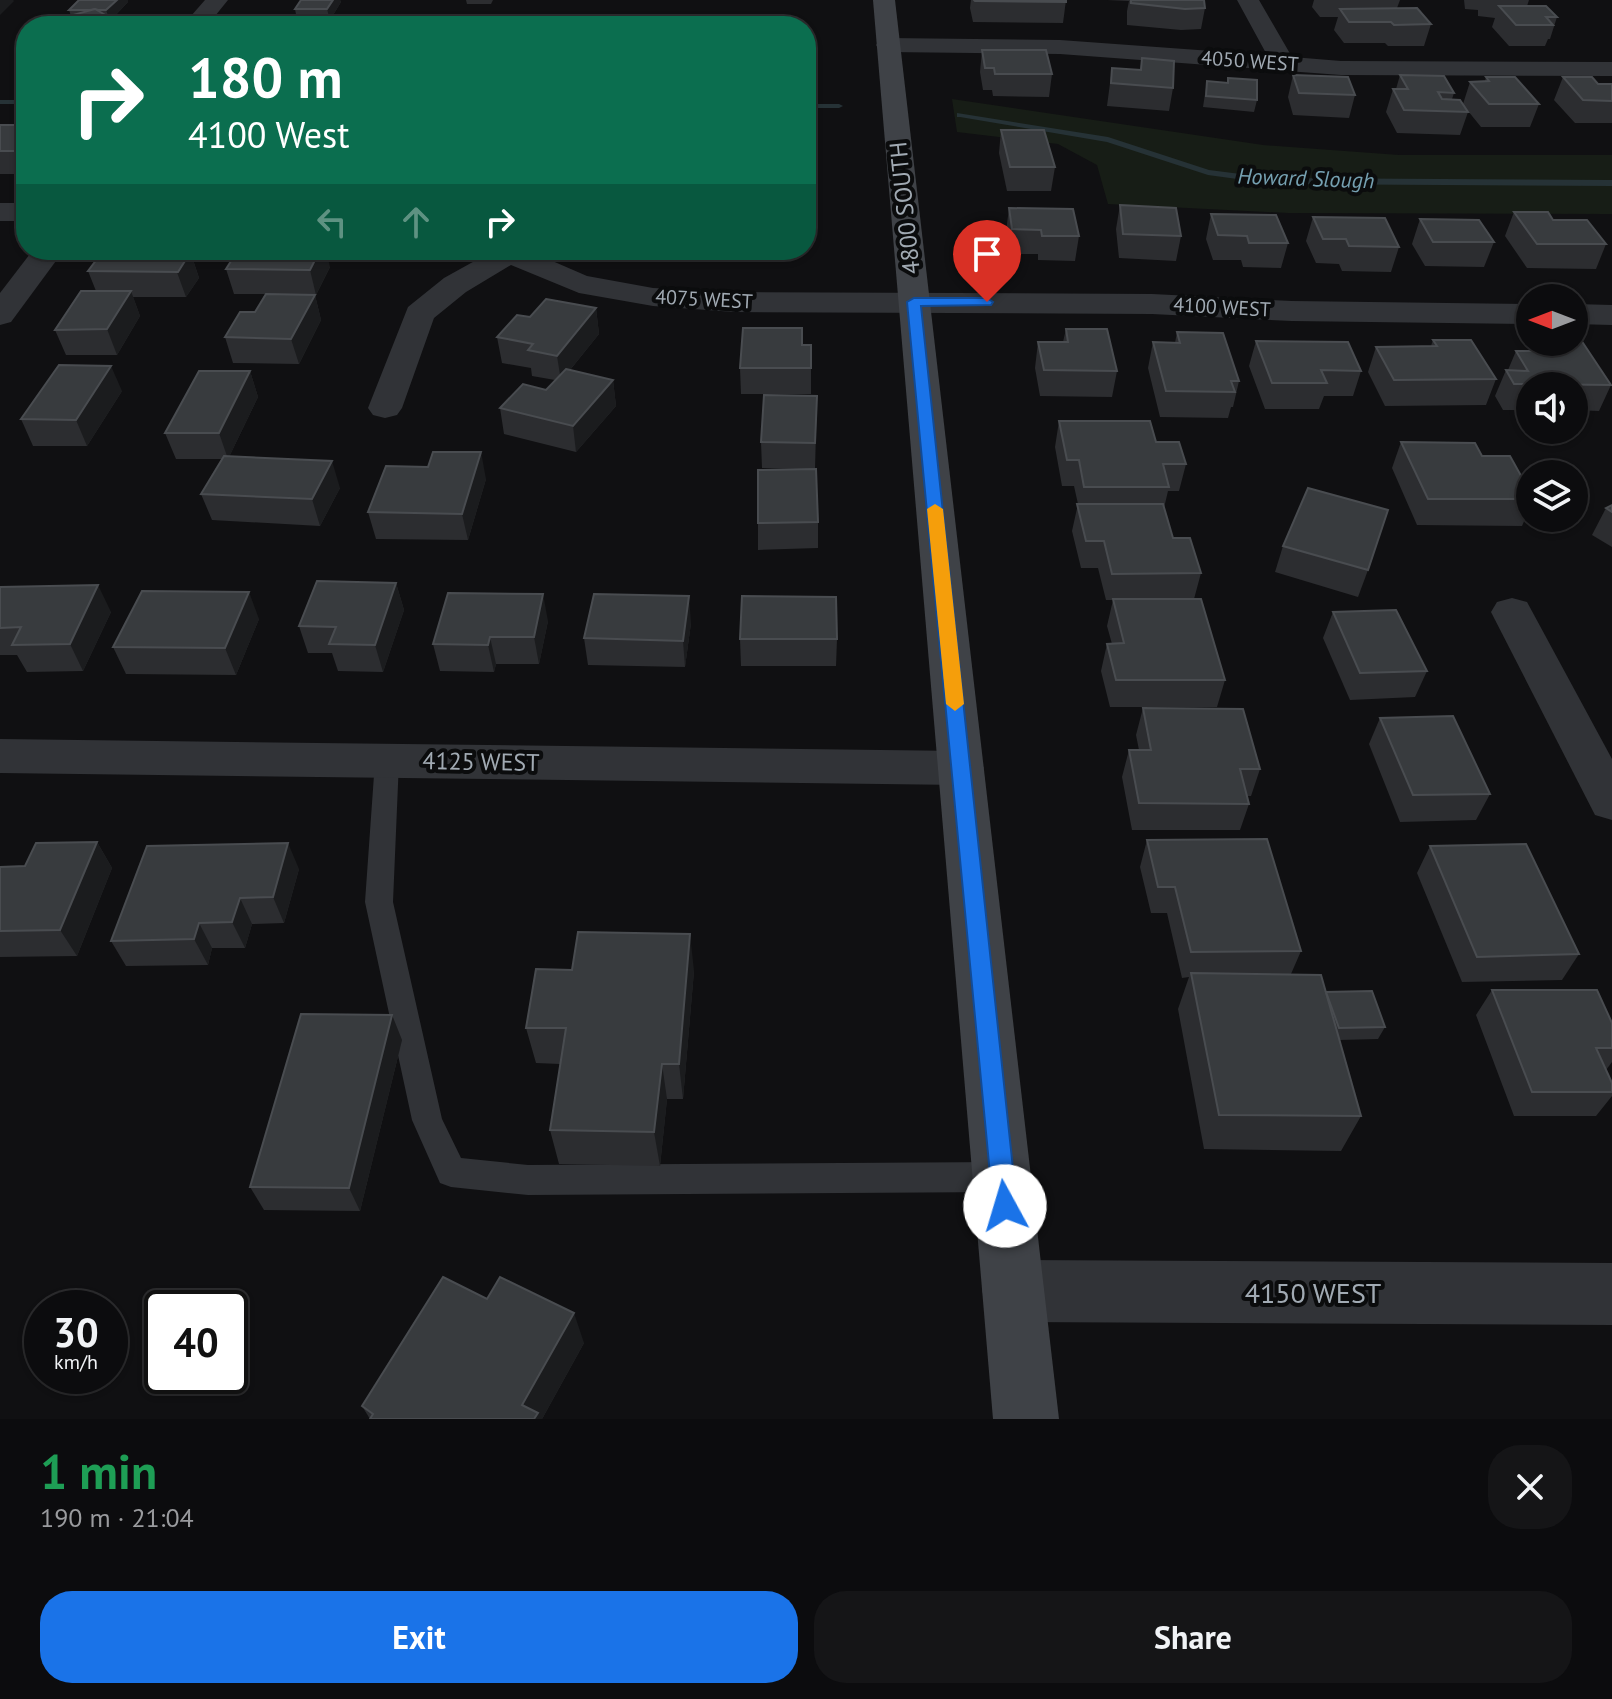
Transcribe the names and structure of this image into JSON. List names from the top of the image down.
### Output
{
  "streets": {
    "street": [
      "4050 WEST",
      "4800 SOUTH",
      "4075 WEST",
      "4100 WEST",
      "4125 WEST",
      "4150 WEST"
    ]
  },
  "crossings": [
    ["4050 WEST", "4800 SOUTH"],
    ["4800 SOUTH", "4075 WEST"],
    ["4800 SOUTH", "4100 WEST"],
    ["4800 SOUTH", "4125 WEST"],
    ["4800 SOUTH", "4150 WEST"],
    ["4075 WEST", "4100 WEST"]
  ],
  "water": ["Howard Slough"],
  "north": "left",
  "page": {
    "turn": ["180 m", "4100 West"],
    "speed": "30 km/h",
    "limit": "40",
    "heading": ["1 min", "190 m · 21:04"],
    "buttons": ["Exit", "Share"]
  }
}
